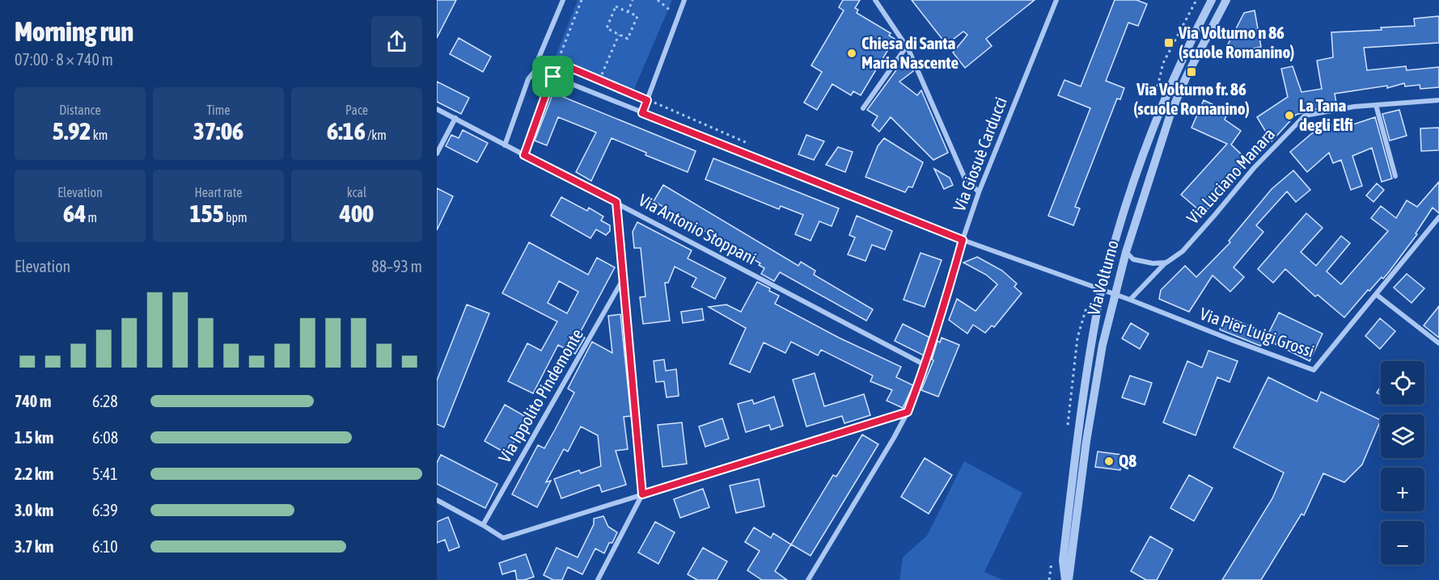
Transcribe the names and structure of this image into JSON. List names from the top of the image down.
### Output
{
  "streets": {
    "street": [
      "Via Giosuè Carducci",
      "Via Luciano Manara",
      "Via Antonio Stoppani",
      "Via Volturno",
      "Via Pier Luigi Grossi",
      "Via Ippolito Pindemonte"
    ]
  },
  "crossings": [
    ["Via Giosuè Carducci", "Via Antonio Stoppani"],
    ["Via Giosuè Carducci", "Via Pier Luigi Grossi"],
    ["Via Luciano Manara", "Via Pier Luigi Grossi"],
    ["Via Volturno", "Via Pier Luigi Grossi"]
  ],
  "places": {
    "transit": ["Via Volturno n 86 (scuole Romanino)", "Via Volturno fr. 86 (scuole Romanino)"],
    "other": ["Chiesa di Santa Maria Nascente", "La Tana degli Elfi", "Q8"]
  },
  "page": {
    "heading": ["Morning run", "07:00 · 8 × 740 m"],
    "stats": [
      ["Distance", "5.92 km"],
      ["Time", "37:06"],
      ["Pace", "6:16 /km"],
      ["Elevation", "64 m"],
      ["Heart rate", "155 bpm"],
      ["kcal", "400"]
    ],
    "chart": ["Elevation", "88–93 m"],
    "map_buttons": ["+", "−"],
    "list": [
      {
        "name": "740 m",
        "note": "6:28"
      },
      {
        "name": "1.5 km",
        "note": "6:08"
      },
      {
        "name": "2.2 km",
        "note": "5:41"
      },
      {
        "name": "3.0 km",
        "note": "6:39"
      },
      {
        "name": "3.7 km",
        "note": "6:10"
      }
    ]
  }
}
